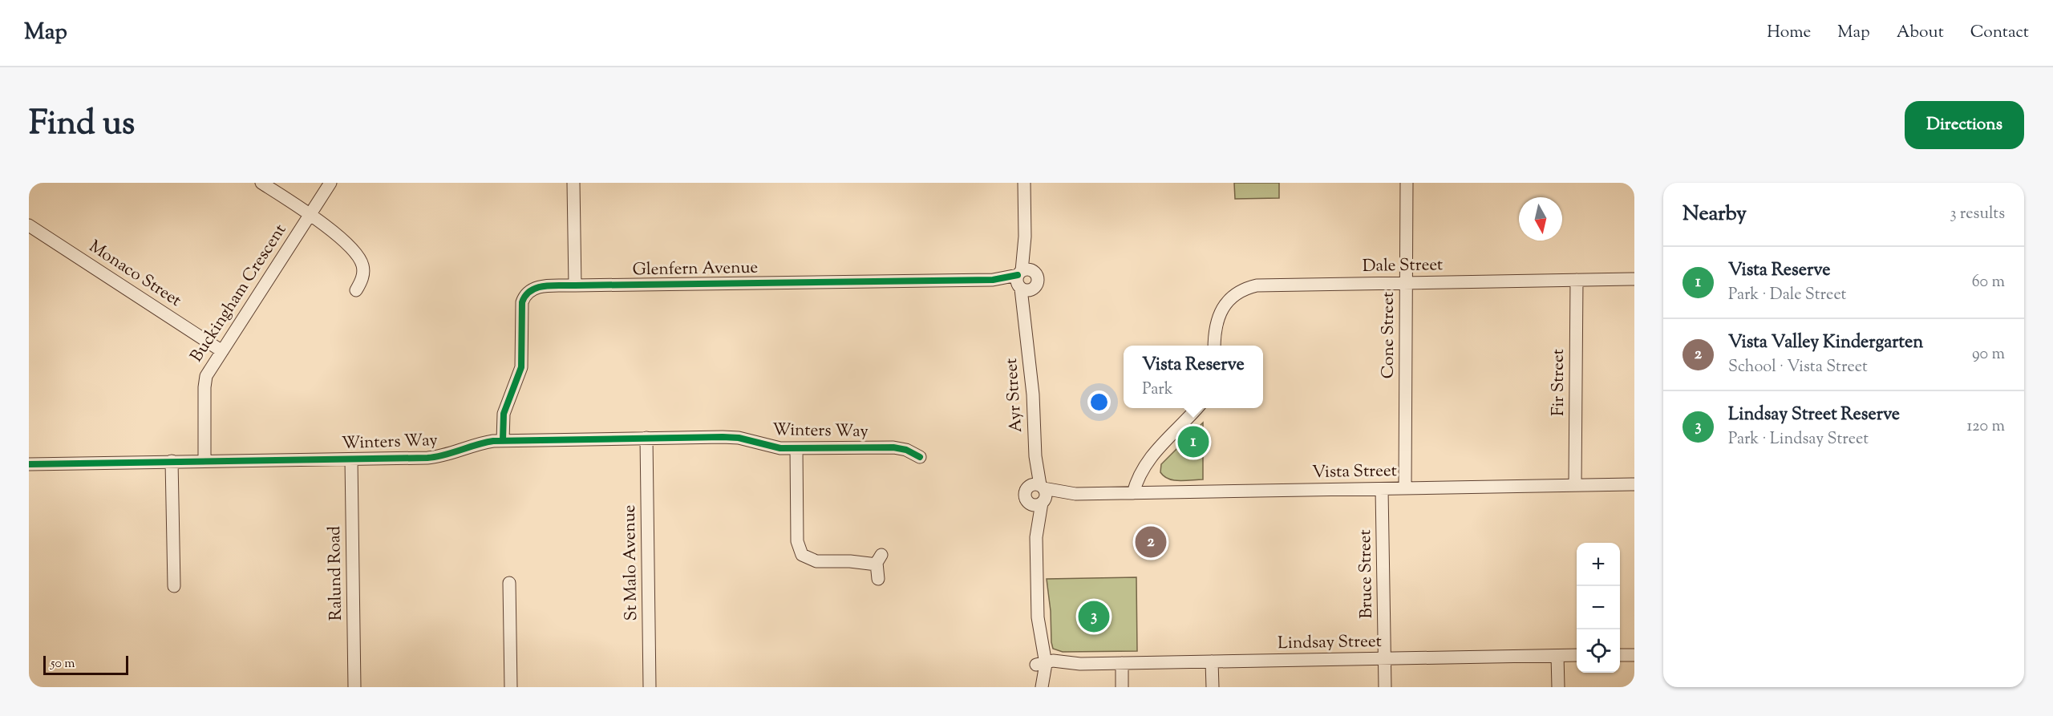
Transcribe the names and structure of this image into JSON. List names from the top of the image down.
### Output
{
  "streets": {
    "street": [
      "Dale Street",
      "Glenfern Avenue",
      "Monaco Street",
      "Buckingham Crescent",
      "Cone Street",
      "Fir Street",
      "Ayr Street",
      "Winters Way",
      "Vista Street",
      "St Malo Avenue",
      "Ralund Road",
      "Bruce Street",
      "Lindsay Street"
    ]
  },
  "crossings": [
    ["Dale Street", "Cone Street"],
    ["Dale Street", "Fir Street"],
    ["Glenfern Avenue", "Ayr Street"],
    ["Glenfern Avenue", "Winters Way"],
    ["Monaco Street", "Buckingham Crescent"],
    ["Buckingham Crescent", "Winters Way"],
    ["Cone Street", "Vista Street"],
    ["Fir Street", "Vista Street"],
    ["Ayr Street", "Vista Street"],
    ["Ayr Street", "Lindsay Street"],
    ["Winters Way", "St Malo Avenue"],
    ["Winters Way", "Ralund Road"],
    ["Vista Street", "Bruce Street"],
    ["Bruce Street", "Lindsay Street"]
  ],
  "scale_bar": "50 m",
  "north": "bottom",
  "page": {
    "header": "Map",
    "nav": [
      "Home",
      "Map",
      "About",
      "Contact"
    ],
    "title": "Find us",
    "buttons": "Directions",
    "heading": ["Nearby", "3 results"],
    "list": [
      {
        "mark": "1",
        "name": "Vista Reserve",
        "note": "Park · Dale Street",
        "value": "60 m"
      },
      {
        "mark": "2",
        "name": "Vista Valley Kindergarten",
        "note": "School · Vista Street",
        "value": "90 m"
      },
      {
        "mark": "3",
        "name": "Lindsay Street Reserve",
        "note": "Park · Lindsay Street",
        "value": "120 m"
      }
    ],
    "popup": ["Vista Reserve", "Park"],
    "pins": ["1", "2", "3"],
    "map_buttons": ["+", "−"],
    "scale": "50 m"
  }
}
